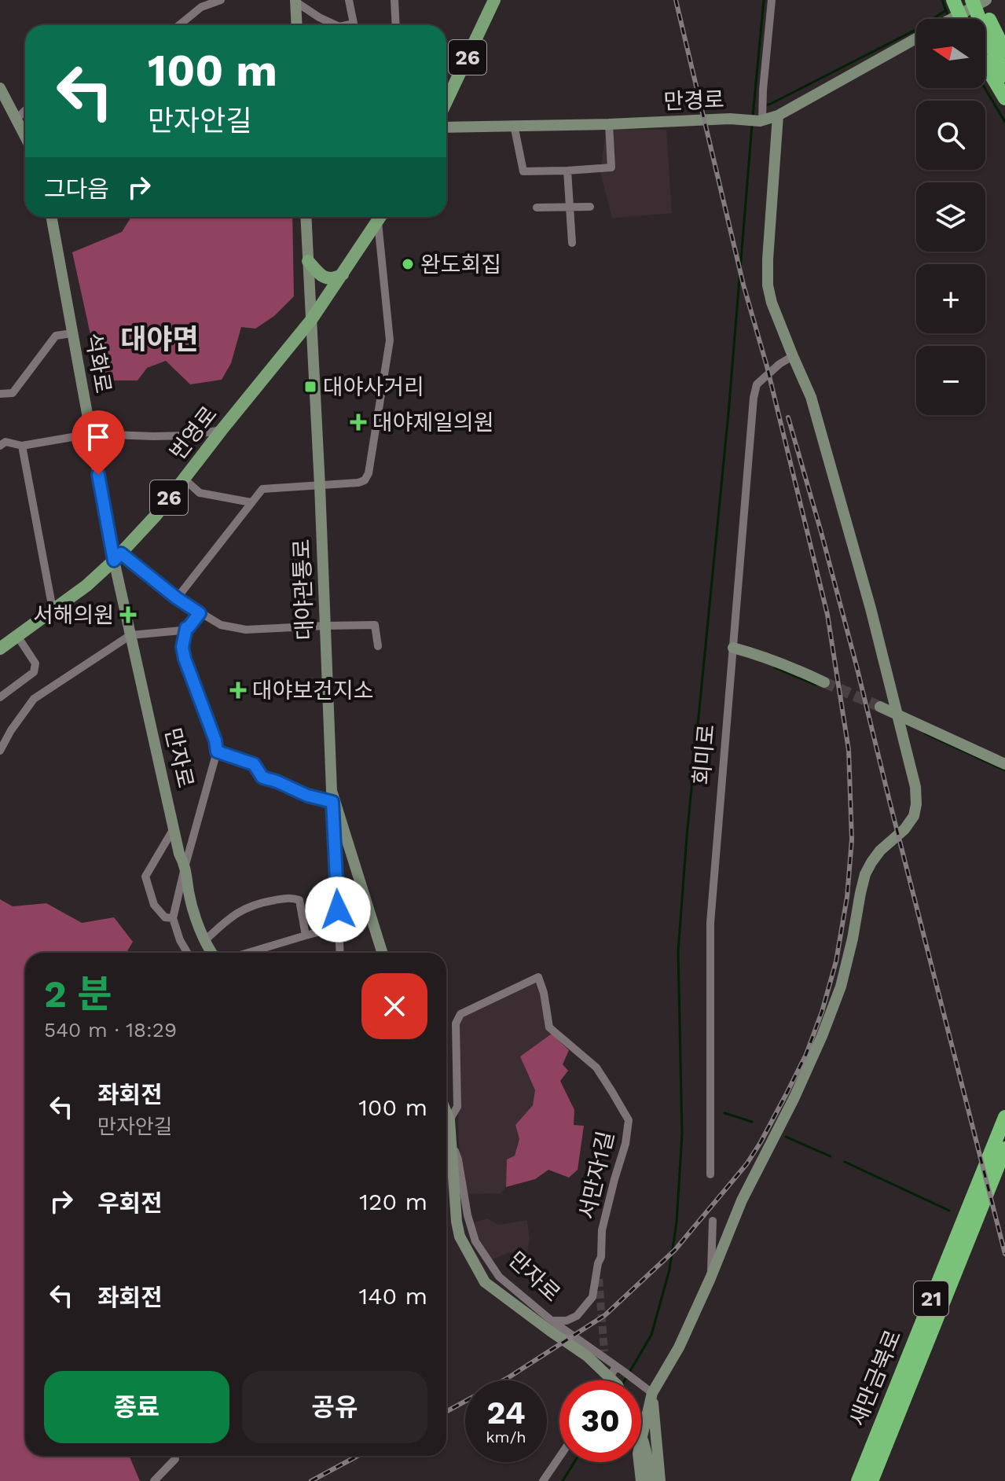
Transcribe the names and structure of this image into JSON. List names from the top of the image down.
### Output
{
  "streets": {
    "highway": ["21", "새만금북로"],
    "main road": ["26", "번영로"],
    "street": [
      "만경로",
      "석화로",
      "대야관통로",
      "회미로",
      "만자로",
      "서만자1길"
    ]
  },
  "crossings": [
    ["석화로", "번영로"],
    ["석화로", "만자로"],
    ["번영로", "대야관통로"],
    ["번영로", "만자로"],
    ["만자로", "서만자1길"]
  ],
  "districts": ["대야면"],
  "places": {
    "other": ["완도회집"],
    "transit": ["대야사거리"],
    "health": ["대야제일의원", "서해의원", "대야보건지소"]
  },
  "north": "left",
  "page": {
    "map_buttons": ["+", "−"],
    "turn": ["100 m", "만자안길"],
    "then": "그다음",
    "heading": ["2 분", "540 m · 18:29"],
    "list": [
      {
        "name": "좌회전",
        "note": "만자안길",
        "value": "100 m"
      },
      {
        "name": "우회전",
        "value": "120 m"
      },
      {
        "name": "좌회전",
        "value": "140 m"
      }
    ],
    "buttons": ["종료", "공유"],
    "speed": "24 km/h",
    "limit": "30"
  }
}
